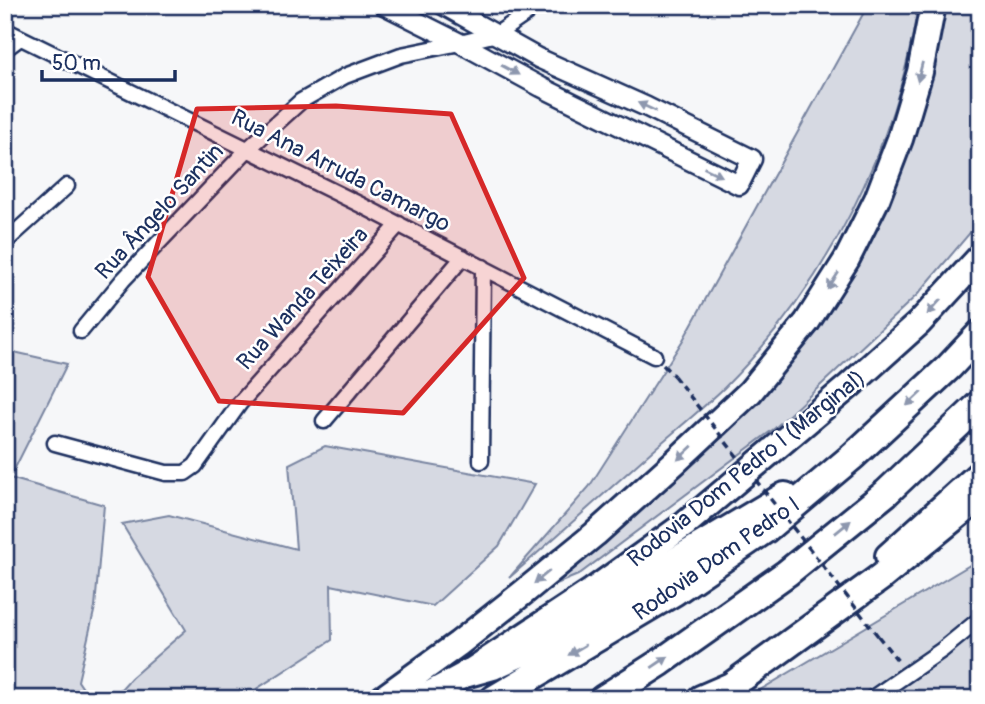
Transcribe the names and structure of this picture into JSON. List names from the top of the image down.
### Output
{
  "streets": {
    "highway": ["Rodovia Dom Pedro I (Marginal)", "Rodovia Dom Pedro I"],
    "street": ["Rua Ana Arruda Camargo", "Rua Ângelo Santin", "Rua Wanda Teixeira"]
  },
  "crossings": [
    ["Rua Ana Arruda Camargo", "Rua Ângelo Santin"],
    ["Rua Ana Arruda Camargo", "Rua Wanda Teixeira"]
  ],
  "scale_bar": "50 m"
}
